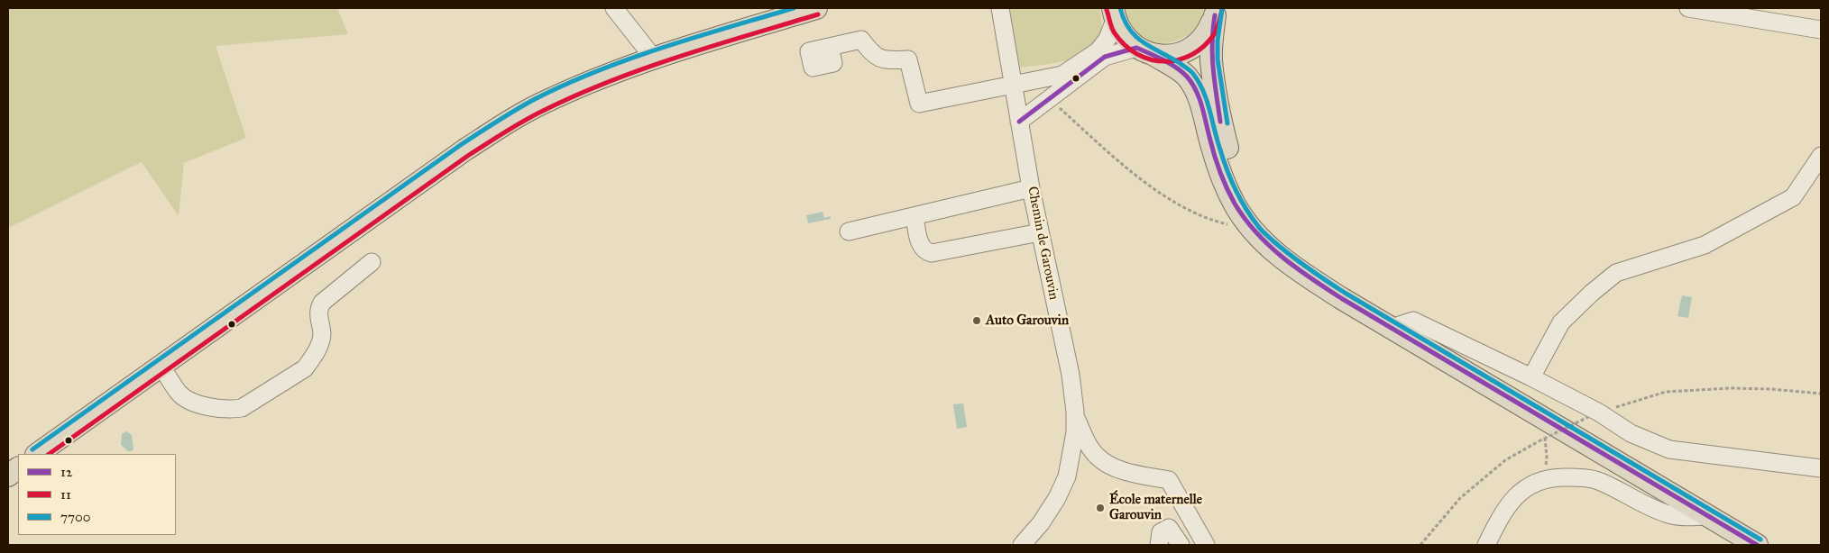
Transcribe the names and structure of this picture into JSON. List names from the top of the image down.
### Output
{
  "streets": {
    "street": ["Chemin de Garouvin"]
  },
  "places": ["Auto Garouvin", "École maternelle Garouvin"],
  "lines": ["transit line 7700", "transit line 11", "transit line 12"],
  "legend": ["12", "11", "7700"]
}
